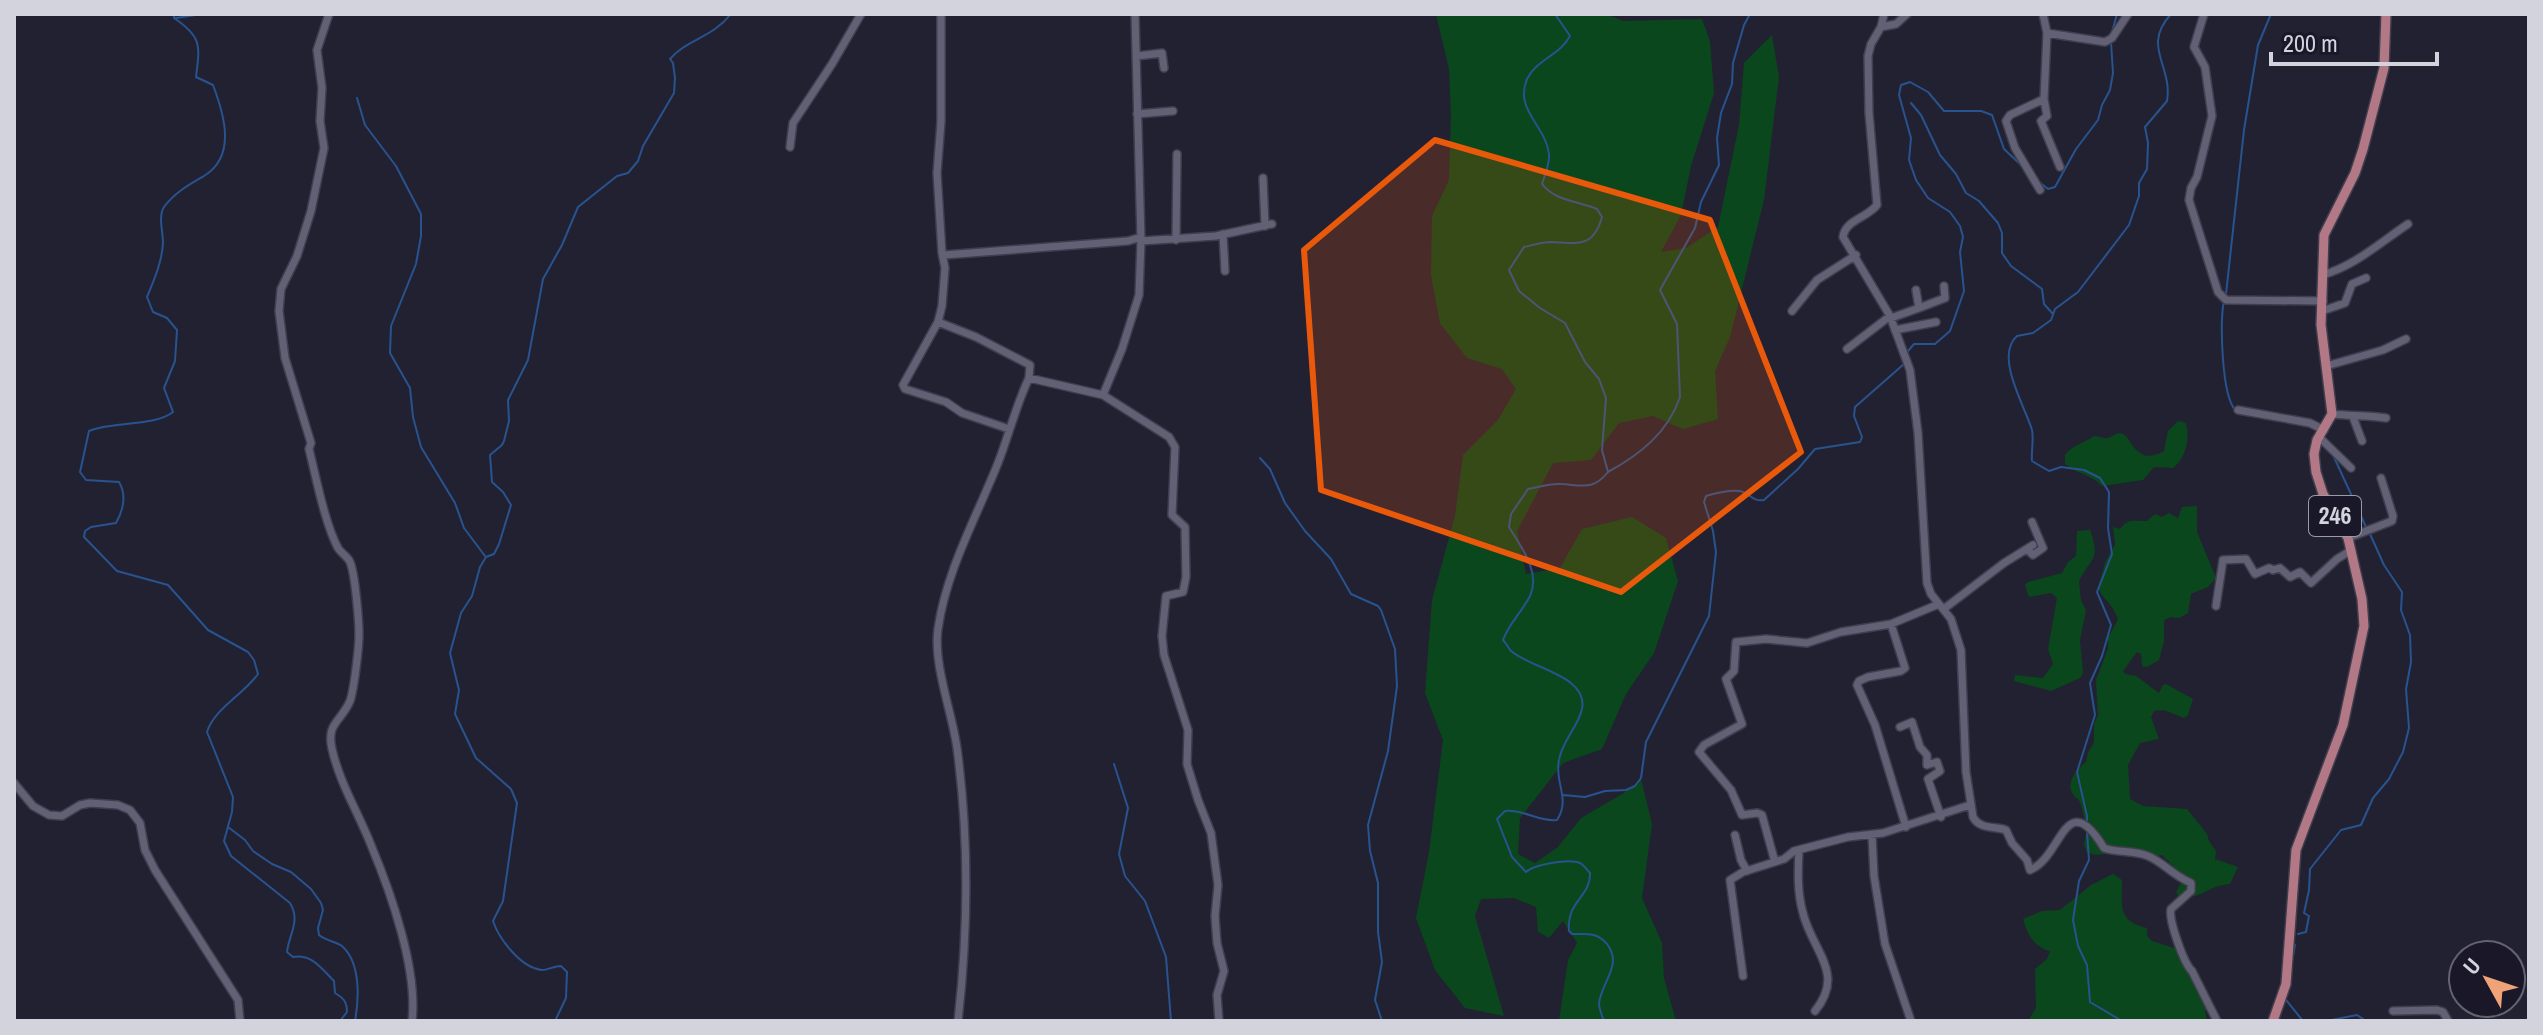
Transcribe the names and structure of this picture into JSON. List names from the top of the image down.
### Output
{
  "streets": {
    "main road": ["246"]
  },
  "scale_bar": "200 m",
  "north": "top left"
}
